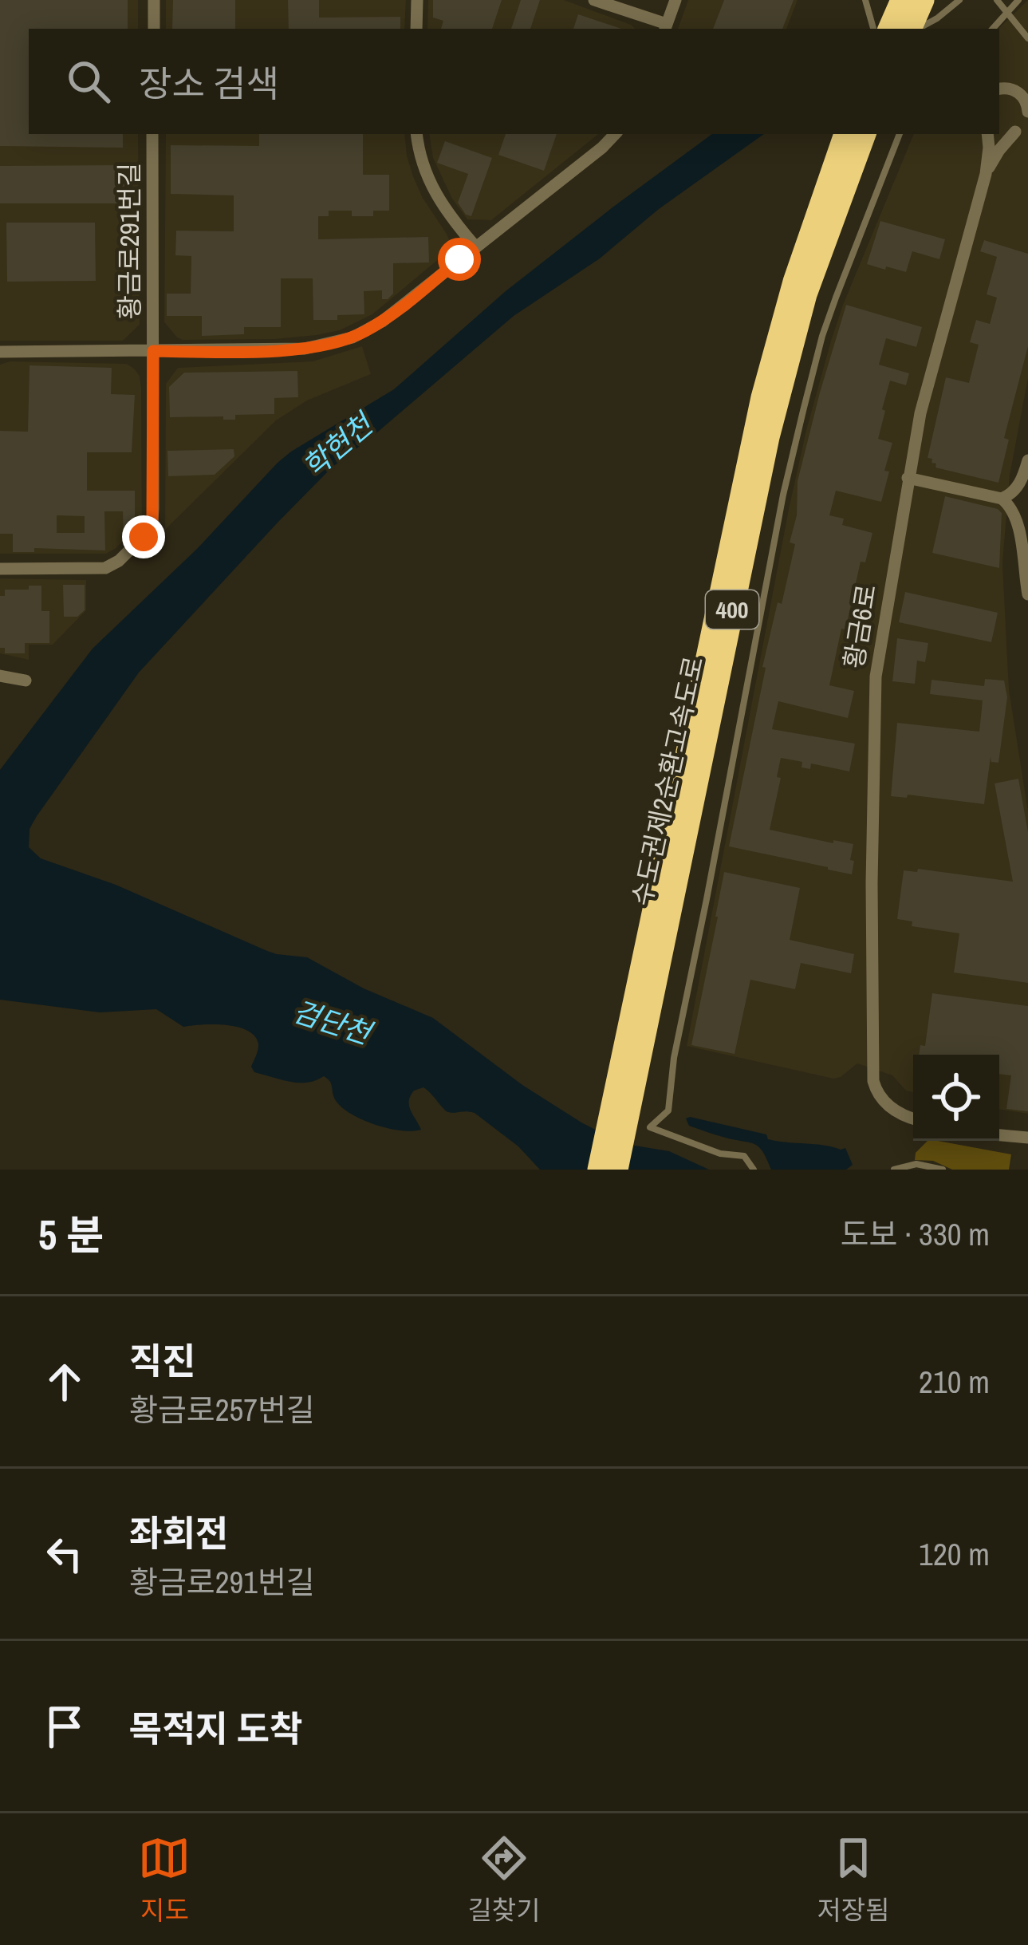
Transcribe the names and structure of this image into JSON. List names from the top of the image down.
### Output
{
  "streets": {
    "highway": ["400", "수도권제2순환고속도로"],
    "street": ["황금로291번길", "황금6로"]
  },
  "water": ["학현천", "검단천"],
  "page": {
    "search": "장소 검색",
    "heading": ["5 분", "도보 · 330 m"],
    "list": [
      ["직진", "황금로257번길", "210 m"],
      ["좌회전", "황금로291번길", "120 m"],
      "목적지 도착"
    ],
    "nav": ["지도", "길찾기", "저장됨"]
  }
}
